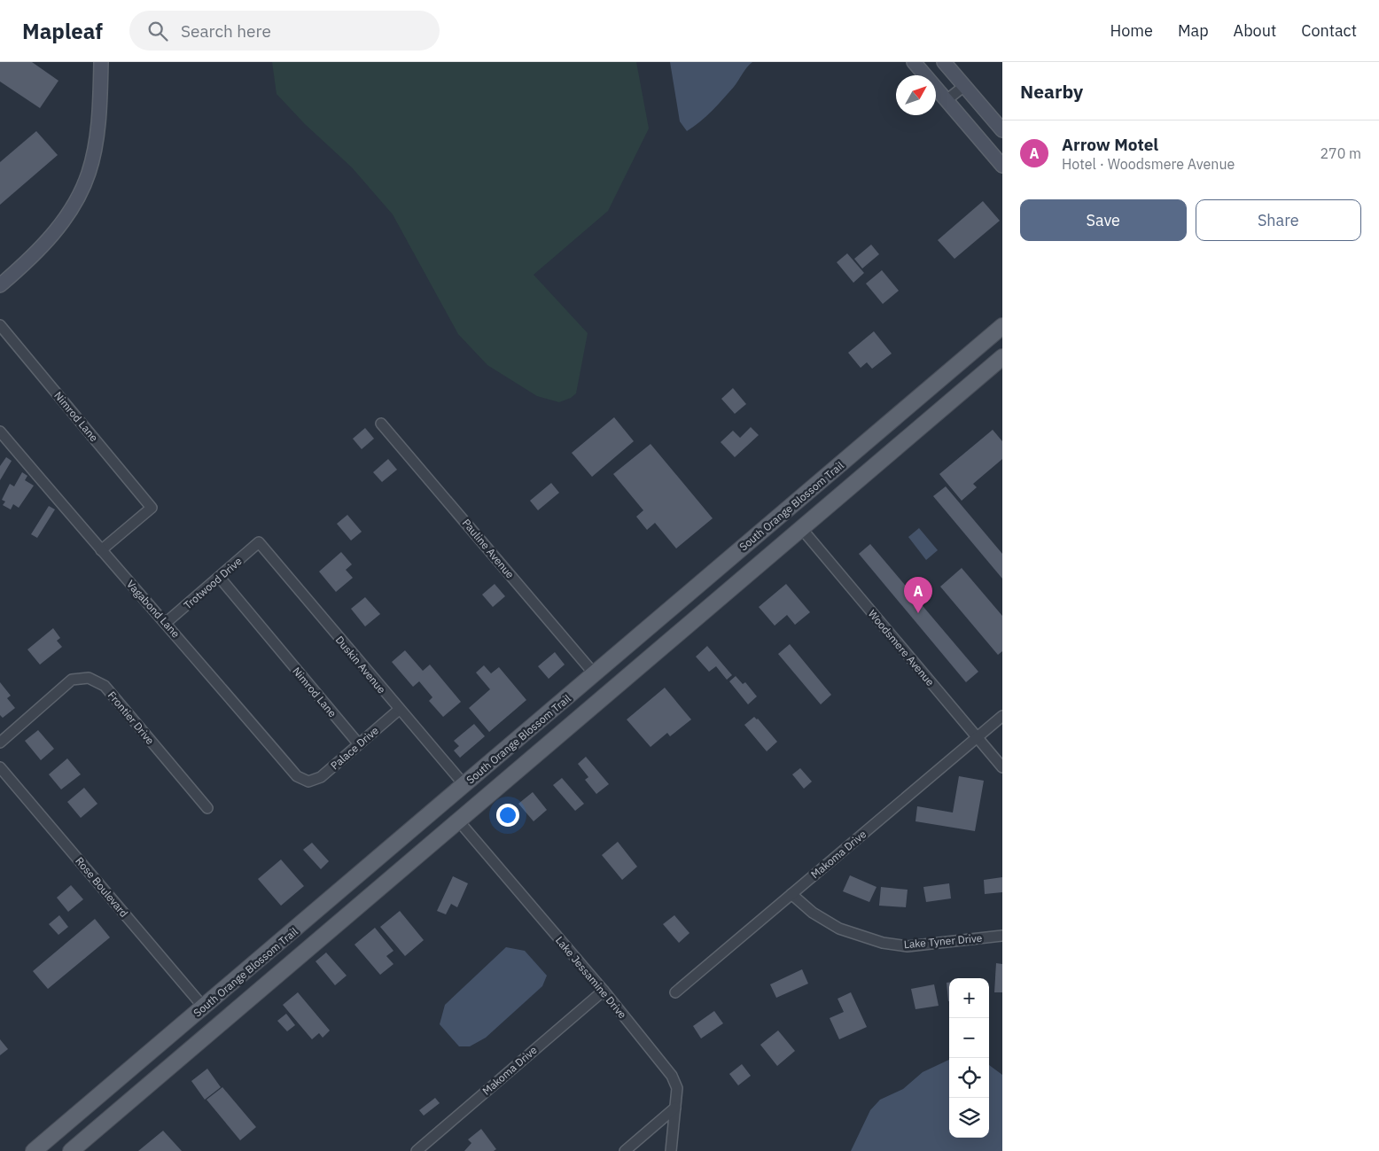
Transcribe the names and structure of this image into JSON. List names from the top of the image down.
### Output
{
  "streets": {
    "main road": ["South Orange Blossom Trail"],
    "street": [
      "Nimrod Lane",
      "Pauline Avenue",
      "Trotwood Drive",
      "Vagabond Lane",
      "Woodsmere Avenue",
      "Duskin Avenue",
      "Frontier Drive",
      "Palace Drive",
      "Makoma Drive",
      "Rose Boulevard",
      "Lake Tyner Drive",
      "Lake Jessamine Drive"
    ]
  },
  "crossings": [
    ["Nimrod Lane", "Trotwood Drive"],
    ["Nimrod Lane", "Vagabond Lane"],
    ["Nimrod Lane", "Palace Drive"],
    ["South Orange Blossom Trail", "Pauline Avenue"],
    ["South Orange Blossom Trail", "Woodsmere Avenue"],
    ["South Orange Blossom Trail", "Duskin Avenue"],
    ["South Orange Blossom Trail", "Rose Boulevard"],
    ["South Orange Blossom Trail", "Lake Jessamine Drive"],
    ["Trotwood Drive", "Vagabond Lane"],
    ["Trotwood Drive", "Duskin Avenue"],
    ["Vagabond Lane", "Palace Drive"],
    ["Woodsmere Avenue", "Makoma Drive"],
    ["Duskin Avenue", "Palace Drive"],
    ["Makoma Drive", "Lake Tyner Drive"],
    ["Makoma Drive", "Lake Jessamine Drive"]
  ],
  "north": "top right",
  "page": {
    "header": "Mapleaf",
    "search": "Search here",
    "nav": [
      "Home",
      "Map",
      "About",
      "Contact"
    ],
    "heading": "Nearby",
    "list": [
      {
        "mark": "A",
        "name": "Arrow Motel",
        "note": "Hotel · Woodsmere Avenue",
        "value": "270 m"
      }
    ],
    "buttons": ["Save", "Share"],
    "pins": "A",
    "map_buttons": ["+", "−"]
  }
}
